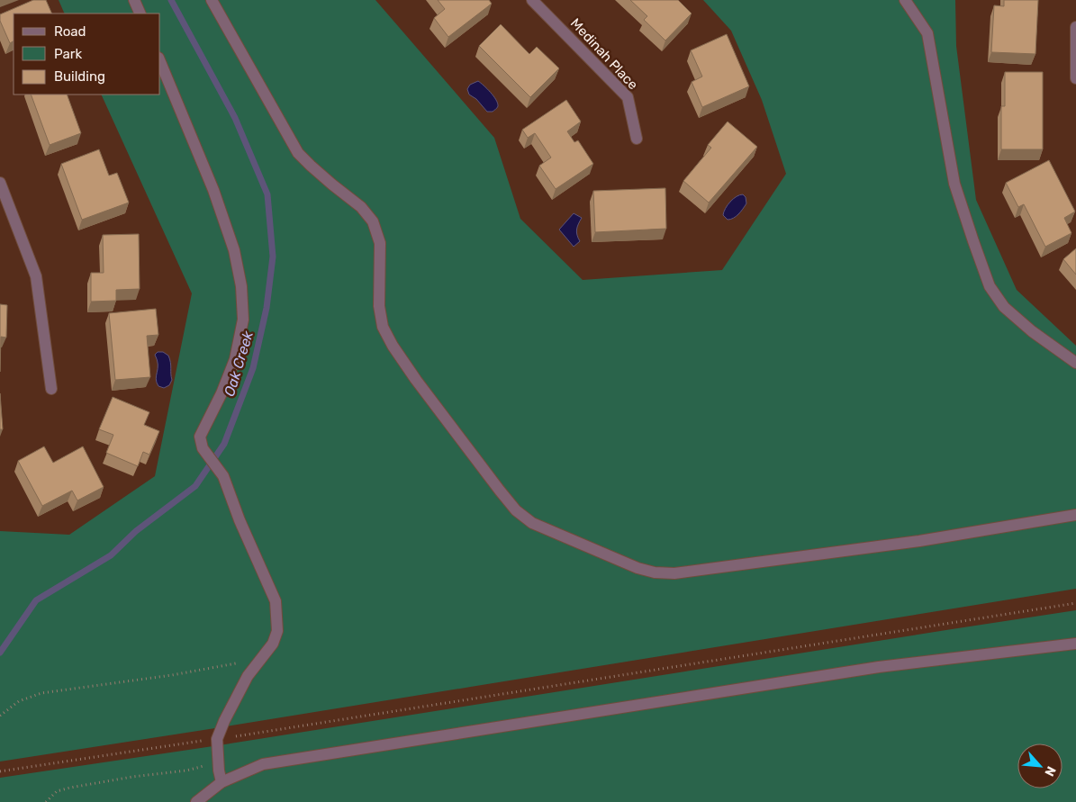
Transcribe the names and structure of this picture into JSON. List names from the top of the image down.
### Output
{
  "streets": {
    "street": ["Medinah Place"]
  },
  "water": ["Oak Creek"],
  "legend": ["Road", "Park", "Building"],
  "north": "bottom right"
}
